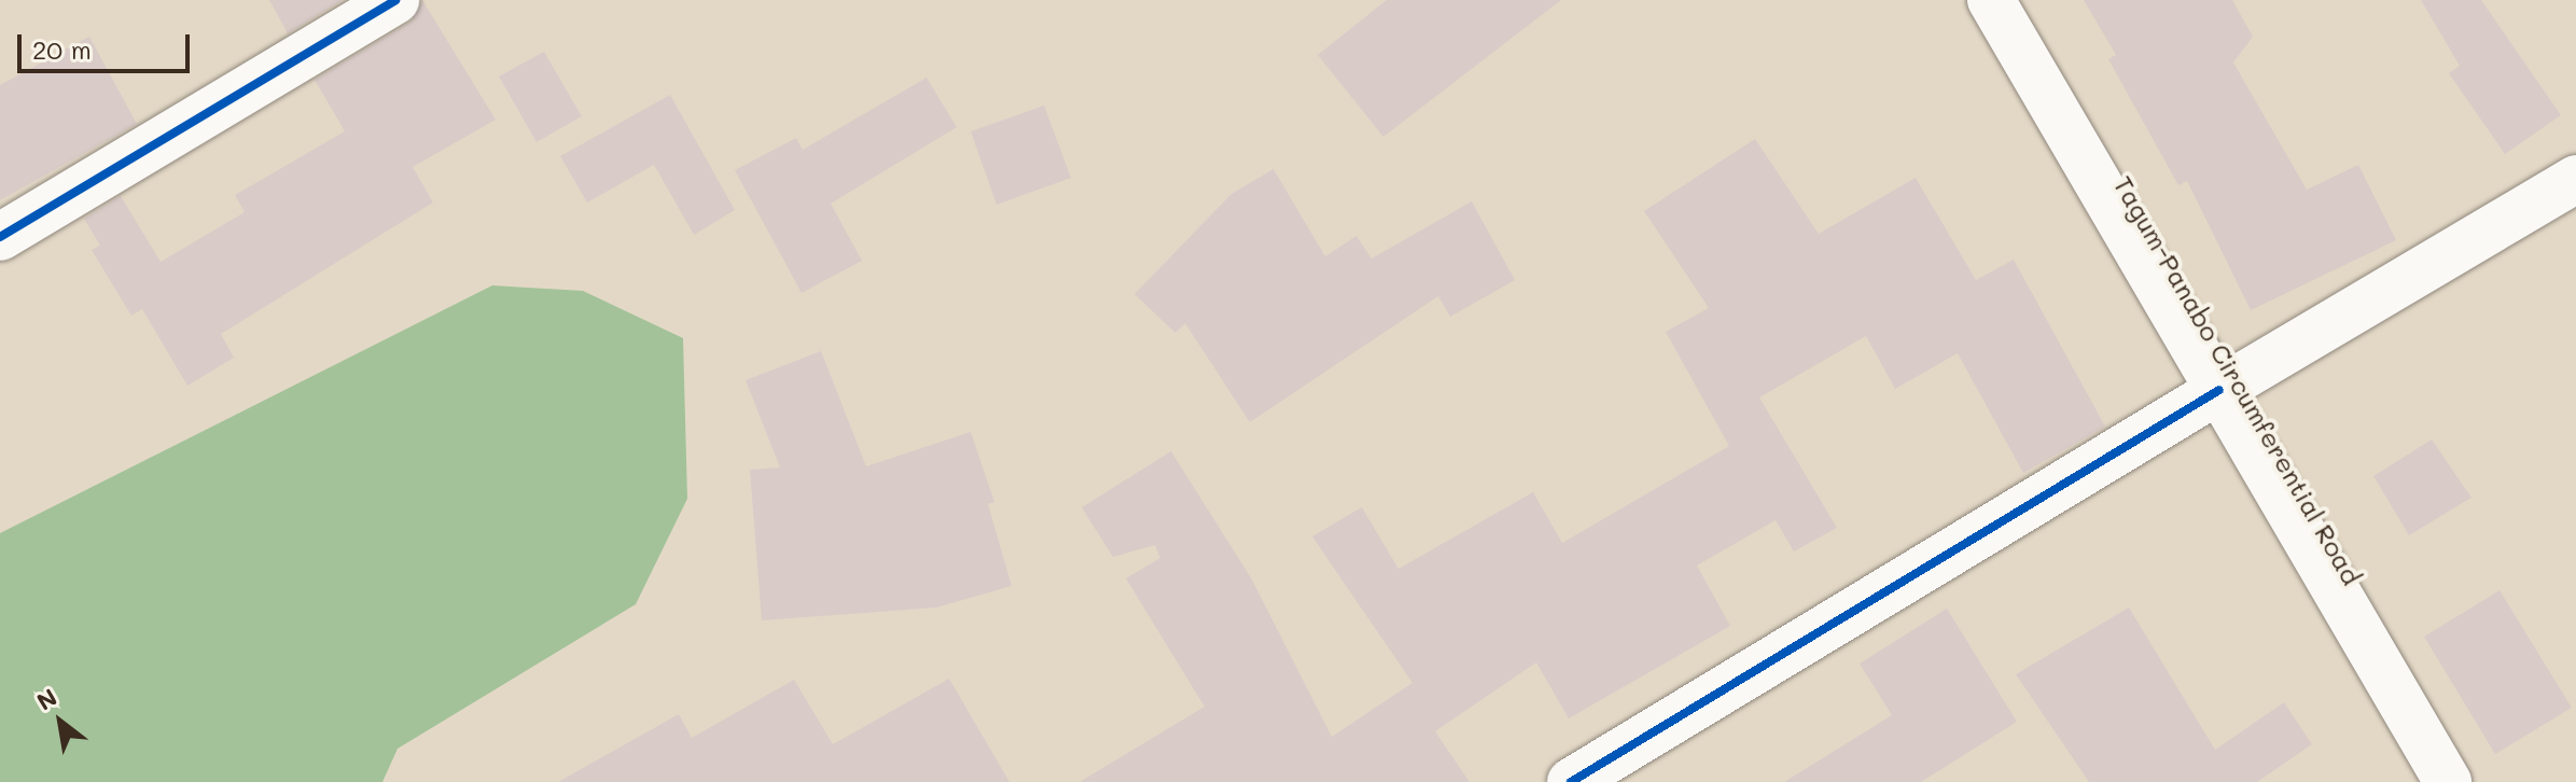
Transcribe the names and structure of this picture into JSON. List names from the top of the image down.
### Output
{
  "streets": {
    "main road": ["Tagum-Panabo Circumferential Road"]
  },
  "scale_bar": "20 m",
  "north": "top left"
}
